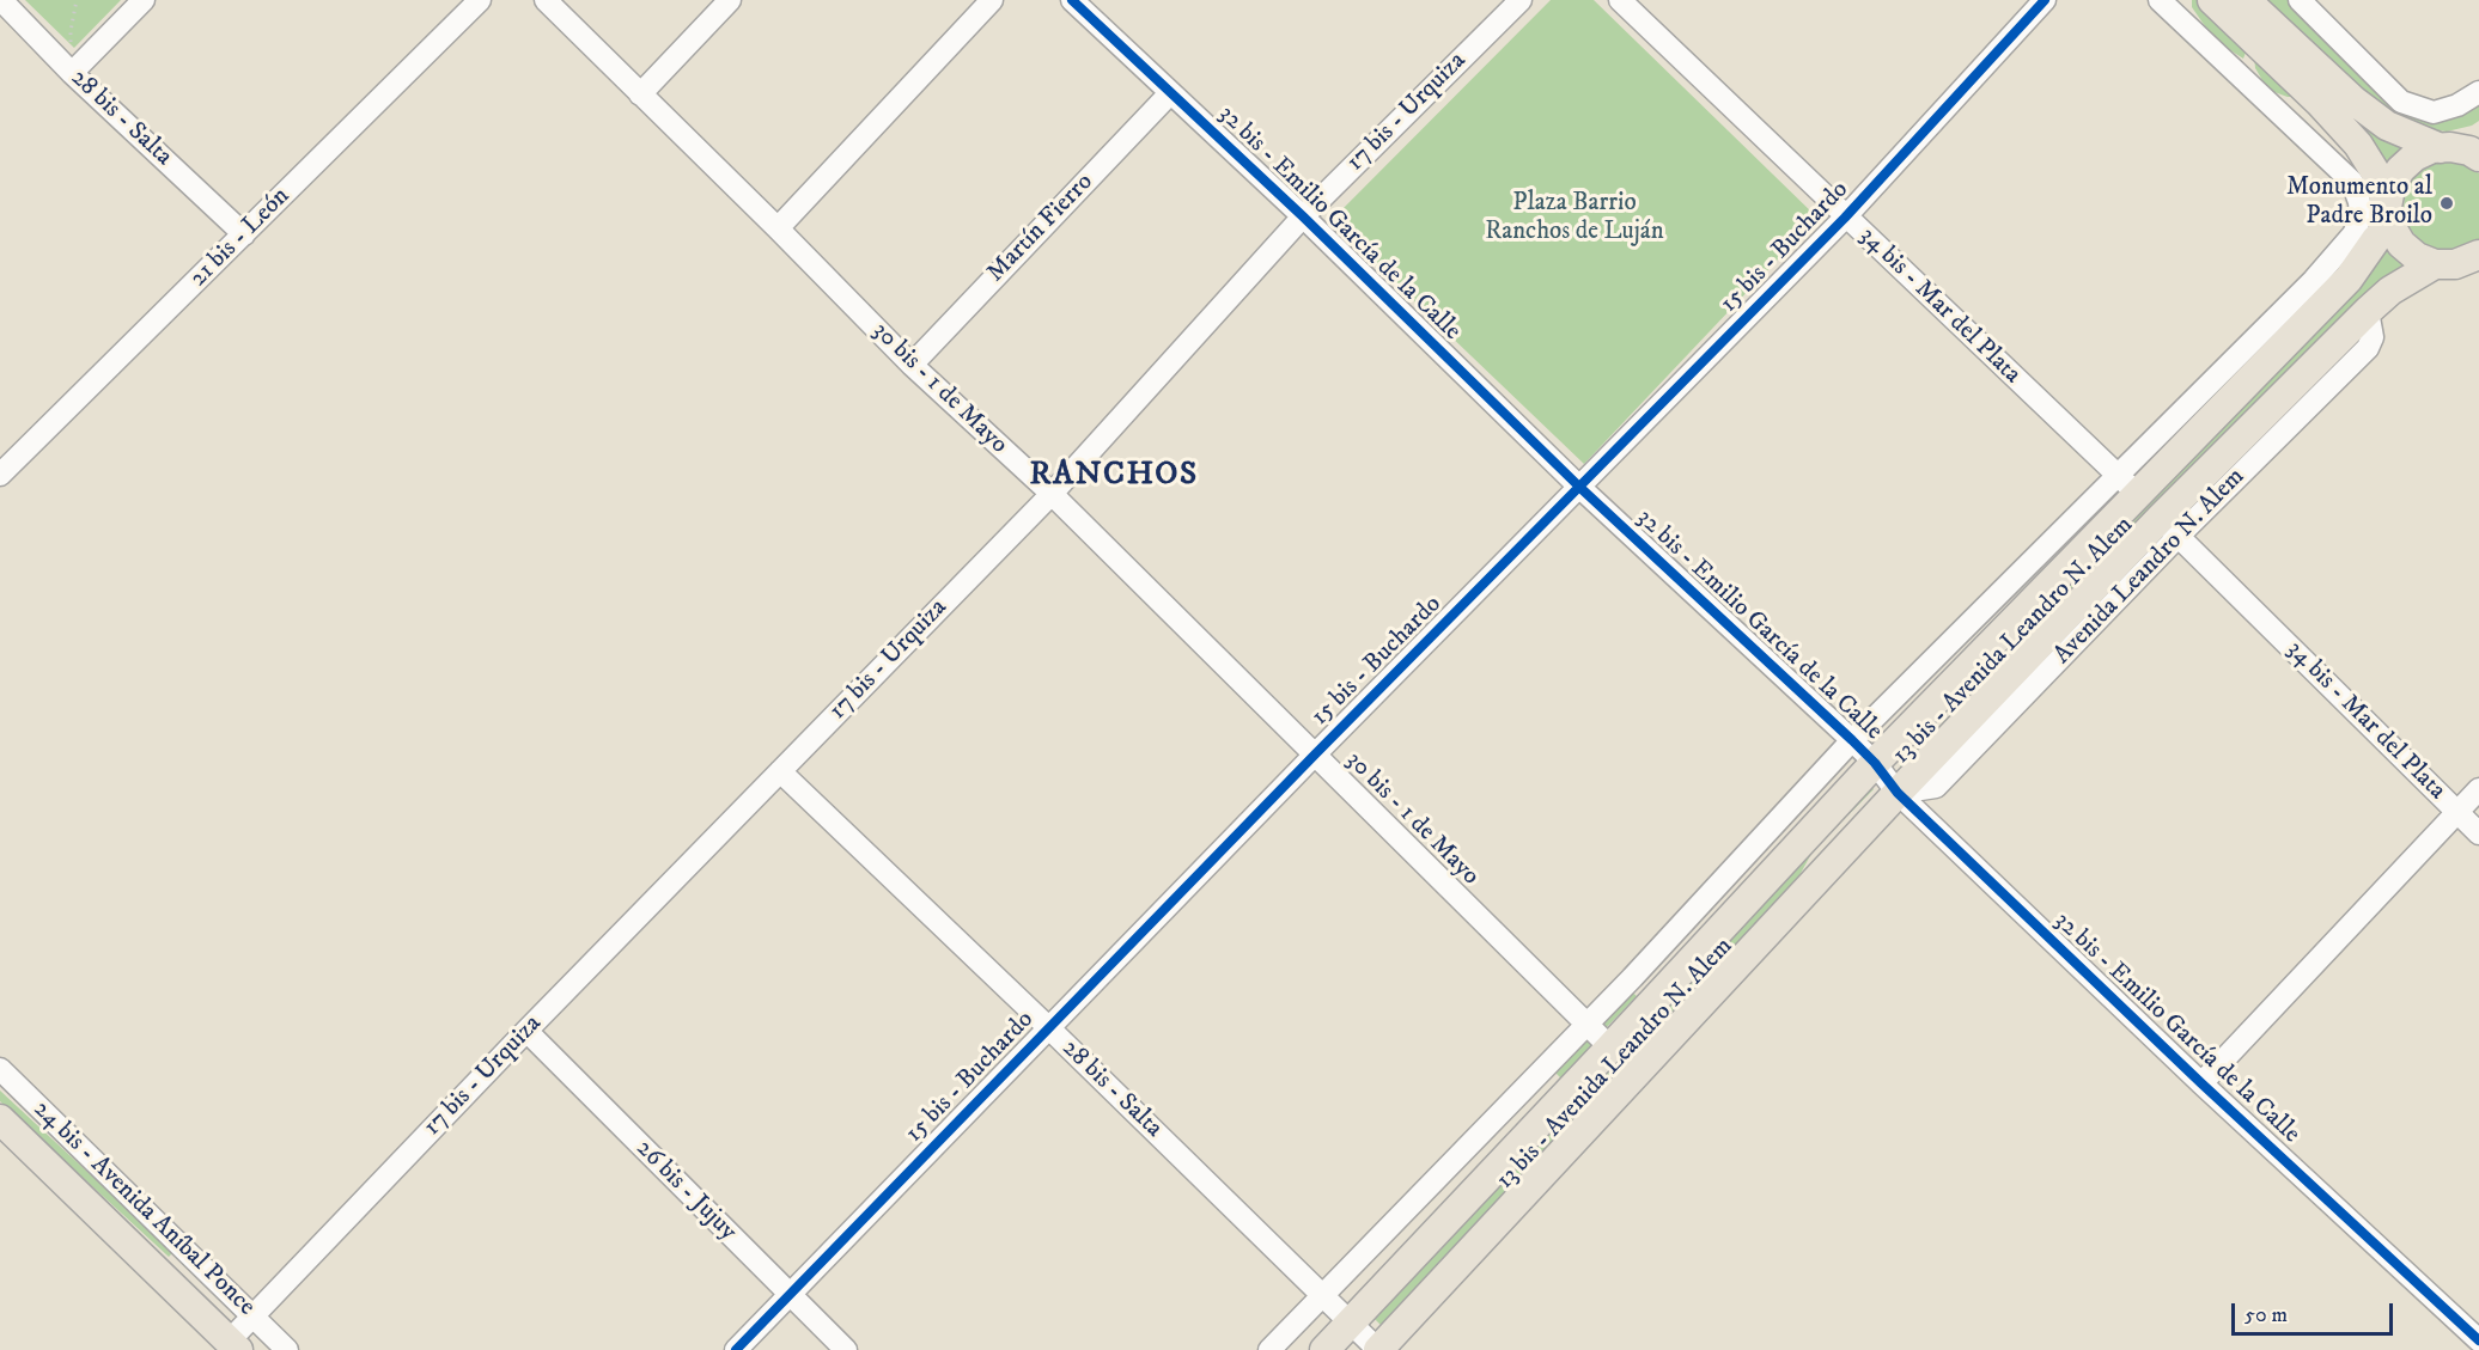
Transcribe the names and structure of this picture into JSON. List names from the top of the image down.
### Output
{
  "streets": {
    "main road": ["13 bis - Avenida Leandro N. Alem", "24 bis - Avenida Aníbal Ponce"],
    "street": [
      "17 bis - Urquiza",
      "28 bis - Salta",
      "32 bis - Emilio García de la Calle",
      "Martín Fierro",
      "21 bis - León",
      "15 bis - Buchardo",
      "34 bis - Mar del Plata",
      "30 bis - 1 de Mayo",
      "26 bis - Jujuy"
    ]
  },
  "crossings": [
    ["17 bis - Urquiza", "28 bis - Salta"],
    ["17 bis - Urquiza", "32 bis - Emilio García de la Calle"],
    ["17 bis - Urquiza", "30 bis - 1 de Mayo"],
    ["17 bis - Urquiza", "26 bis - Jujuy"],
    ["17 bis - Urquiza", "24 bis - Avenida Aníbal Ponce"],
    ["28 bis - Salta", "21 bis - León"],
    ["28 bis - Salta", "15 bis - Buchardo"],
    ["28 bis - Salta", "13 bis - Avenida Leandro N. Alem"],
    ["32 bis - Emilio García de la Calle", "Martín Fierro"],
    ["32 bis - Emilio García de la Calle", "15 bis - Buchardo"],
    ["32 bis - Emilio García de la Calle", "13 bis - Avenida Leandro N. Alem"],
    ["Martín Fierro", "30 bis - 1 de Mayo"],
    ["15 bis - Buchardo", "34 bis - Mar del Plata"],
    ["15 bis - Buchardo", "30 bis - 1 de Mayo"],
    ["15 bis - Buchardo", "26 bis - Jujuy"],
    ["34 bis - Mar del Plata", "13 bis - Avenida Leandro N. Alem"],
    ["30 bis - 1 de Mayo", "13 bis - Avenida Leandro N. Alem"]
  ],
  "districts": ["RANCHOS"],
  "parks": ["Plaza Barrio Ranchos de Luján"],
  "places": ["Monumento al Padre Broilo"],
  "scale_bar": "50 m"
}
